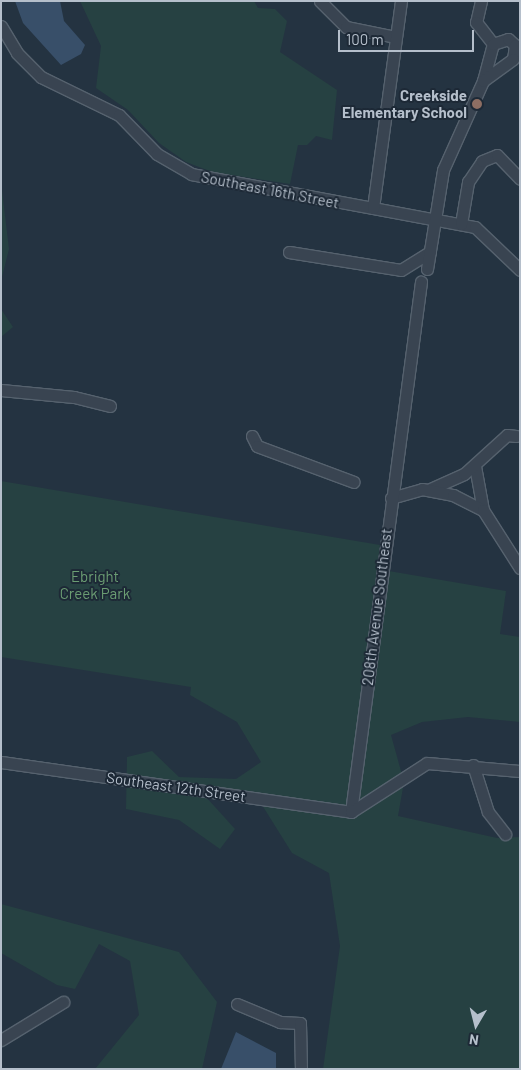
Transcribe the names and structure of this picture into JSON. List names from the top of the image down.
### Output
{
  "streets": {
    "street": ["Southeast 16th Street", "208th Avenue Southeast", "Southeast 12th Street"]
  },
  "crossings": [
    ["208th Avenue Southeast", "Southeast 12th Street"]
  ],
  "parks": ["Ebright Creek Park"],
  "places": ["Creekside Elementary School"],
  "scale_bar": "100 m",
  "north": "bottom"
}
